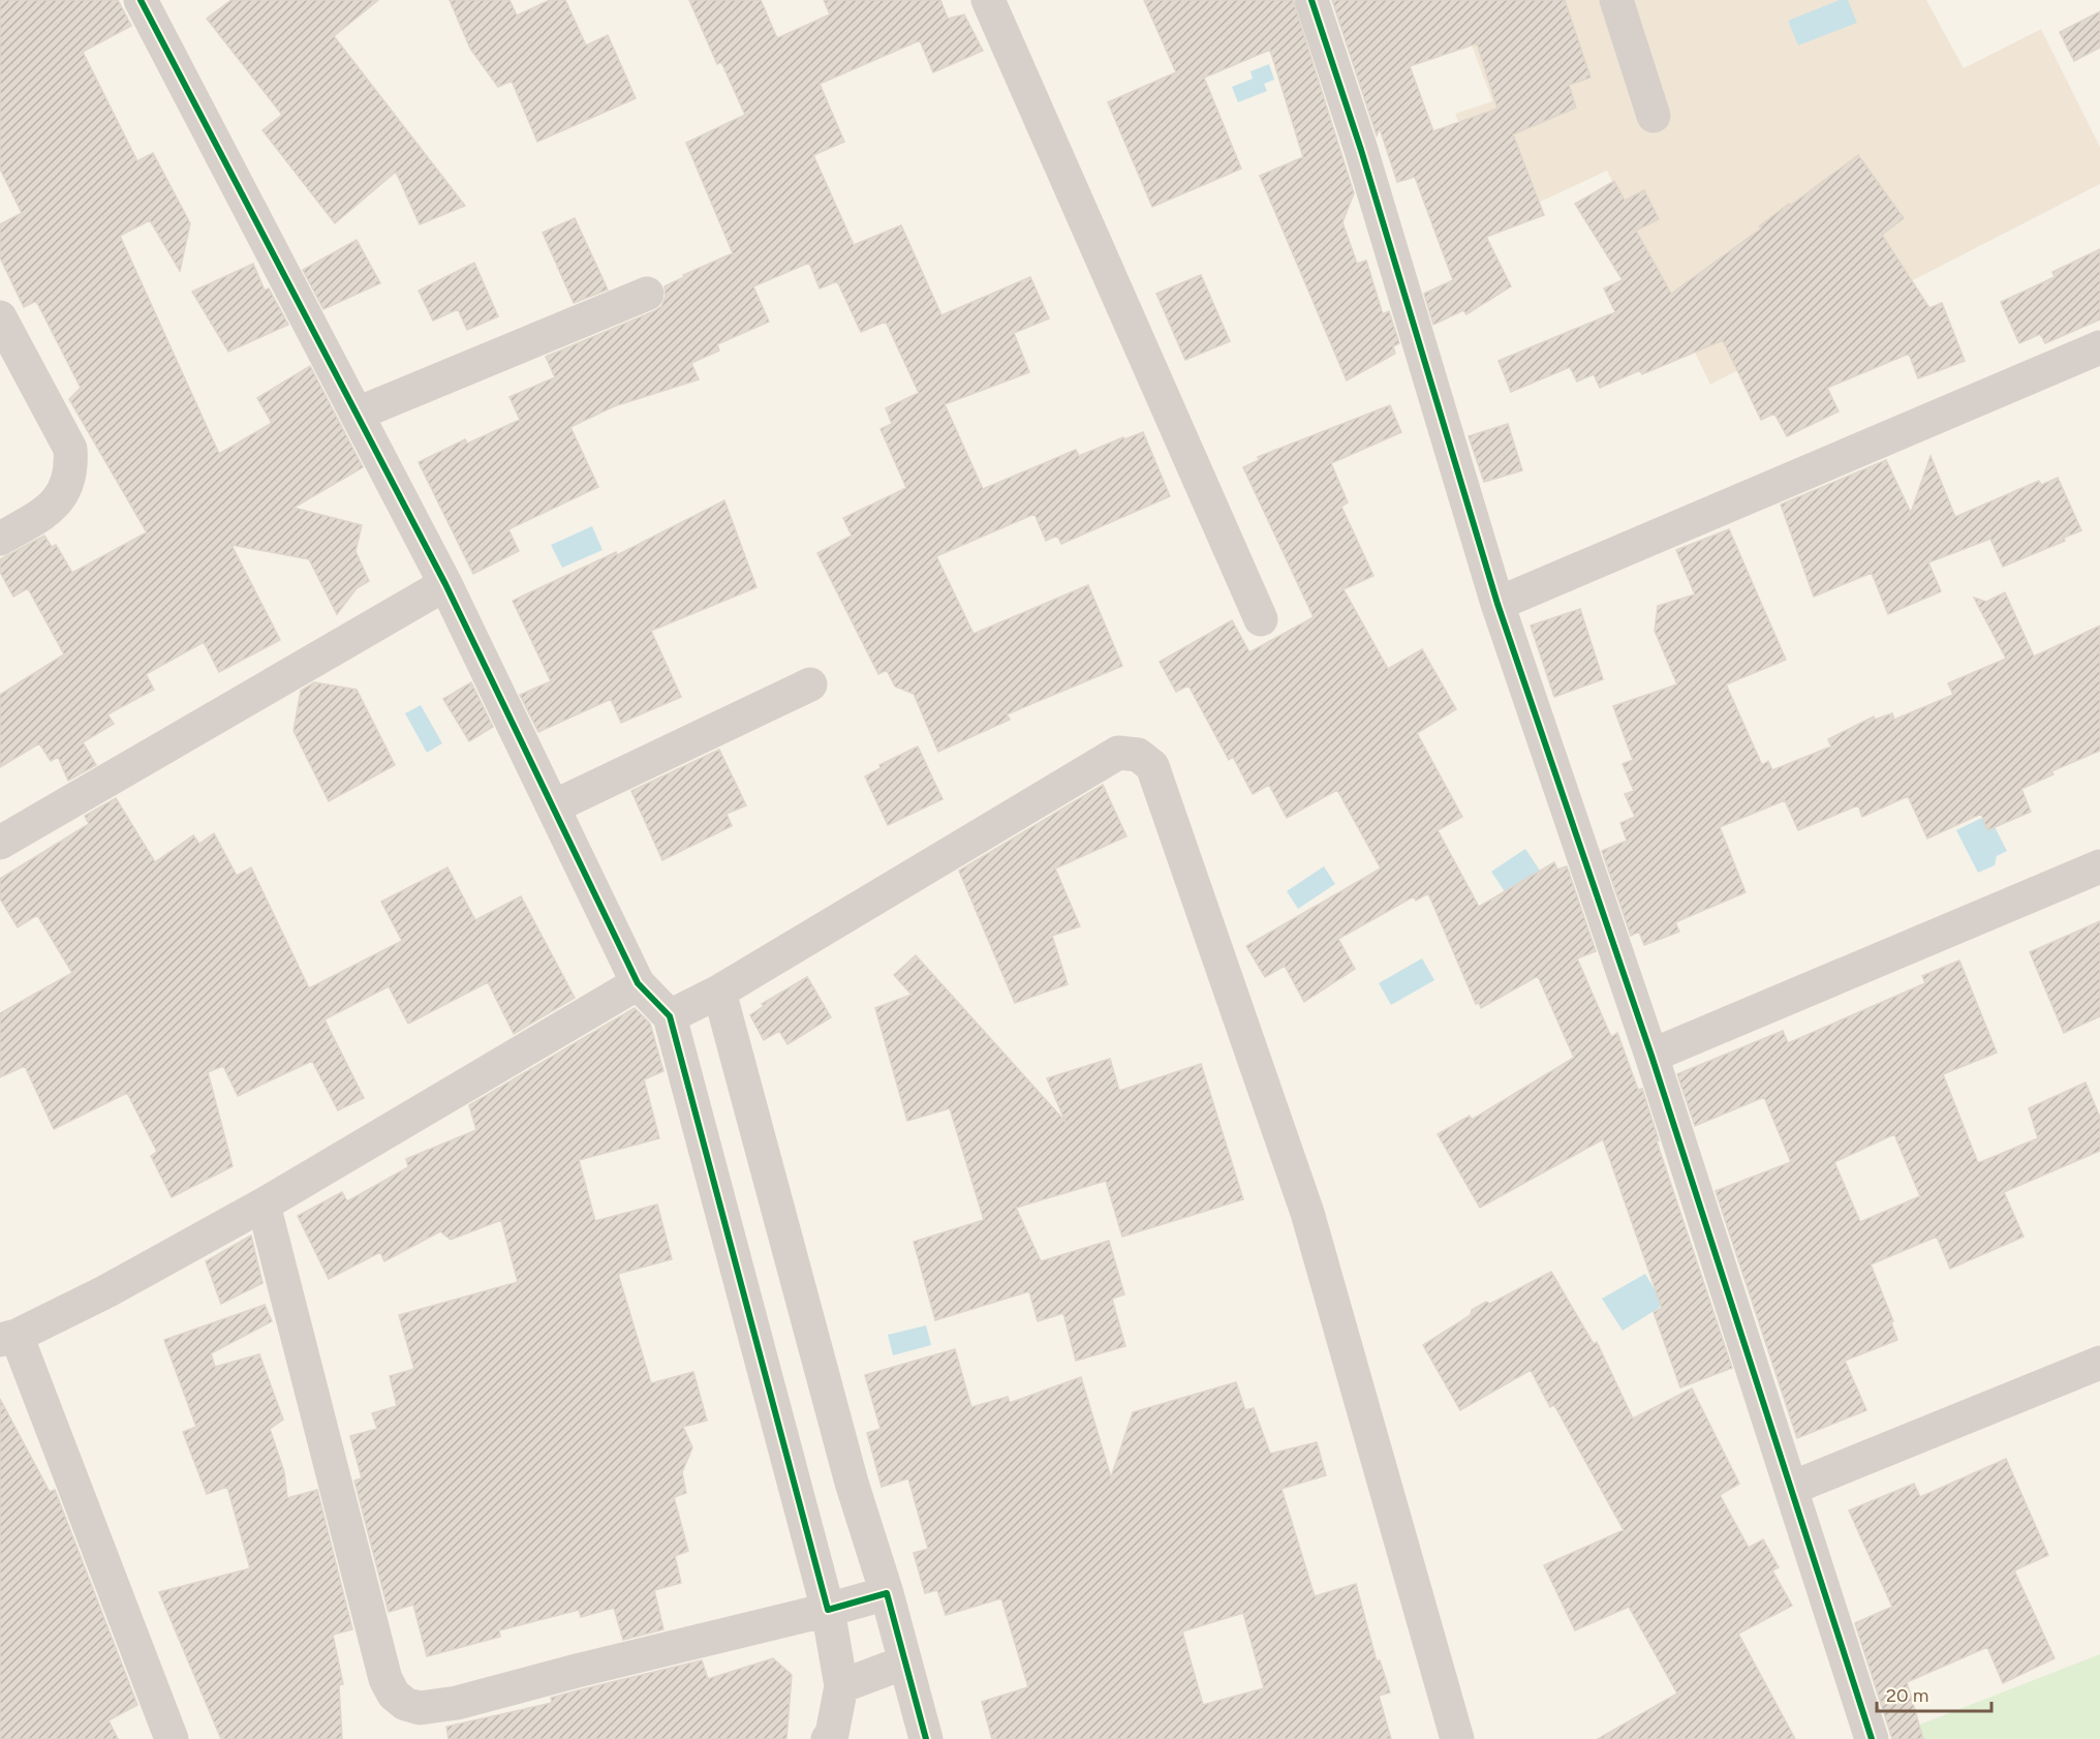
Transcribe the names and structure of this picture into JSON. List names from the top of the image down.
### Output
{
  "scale_bar": "20 m"
}
